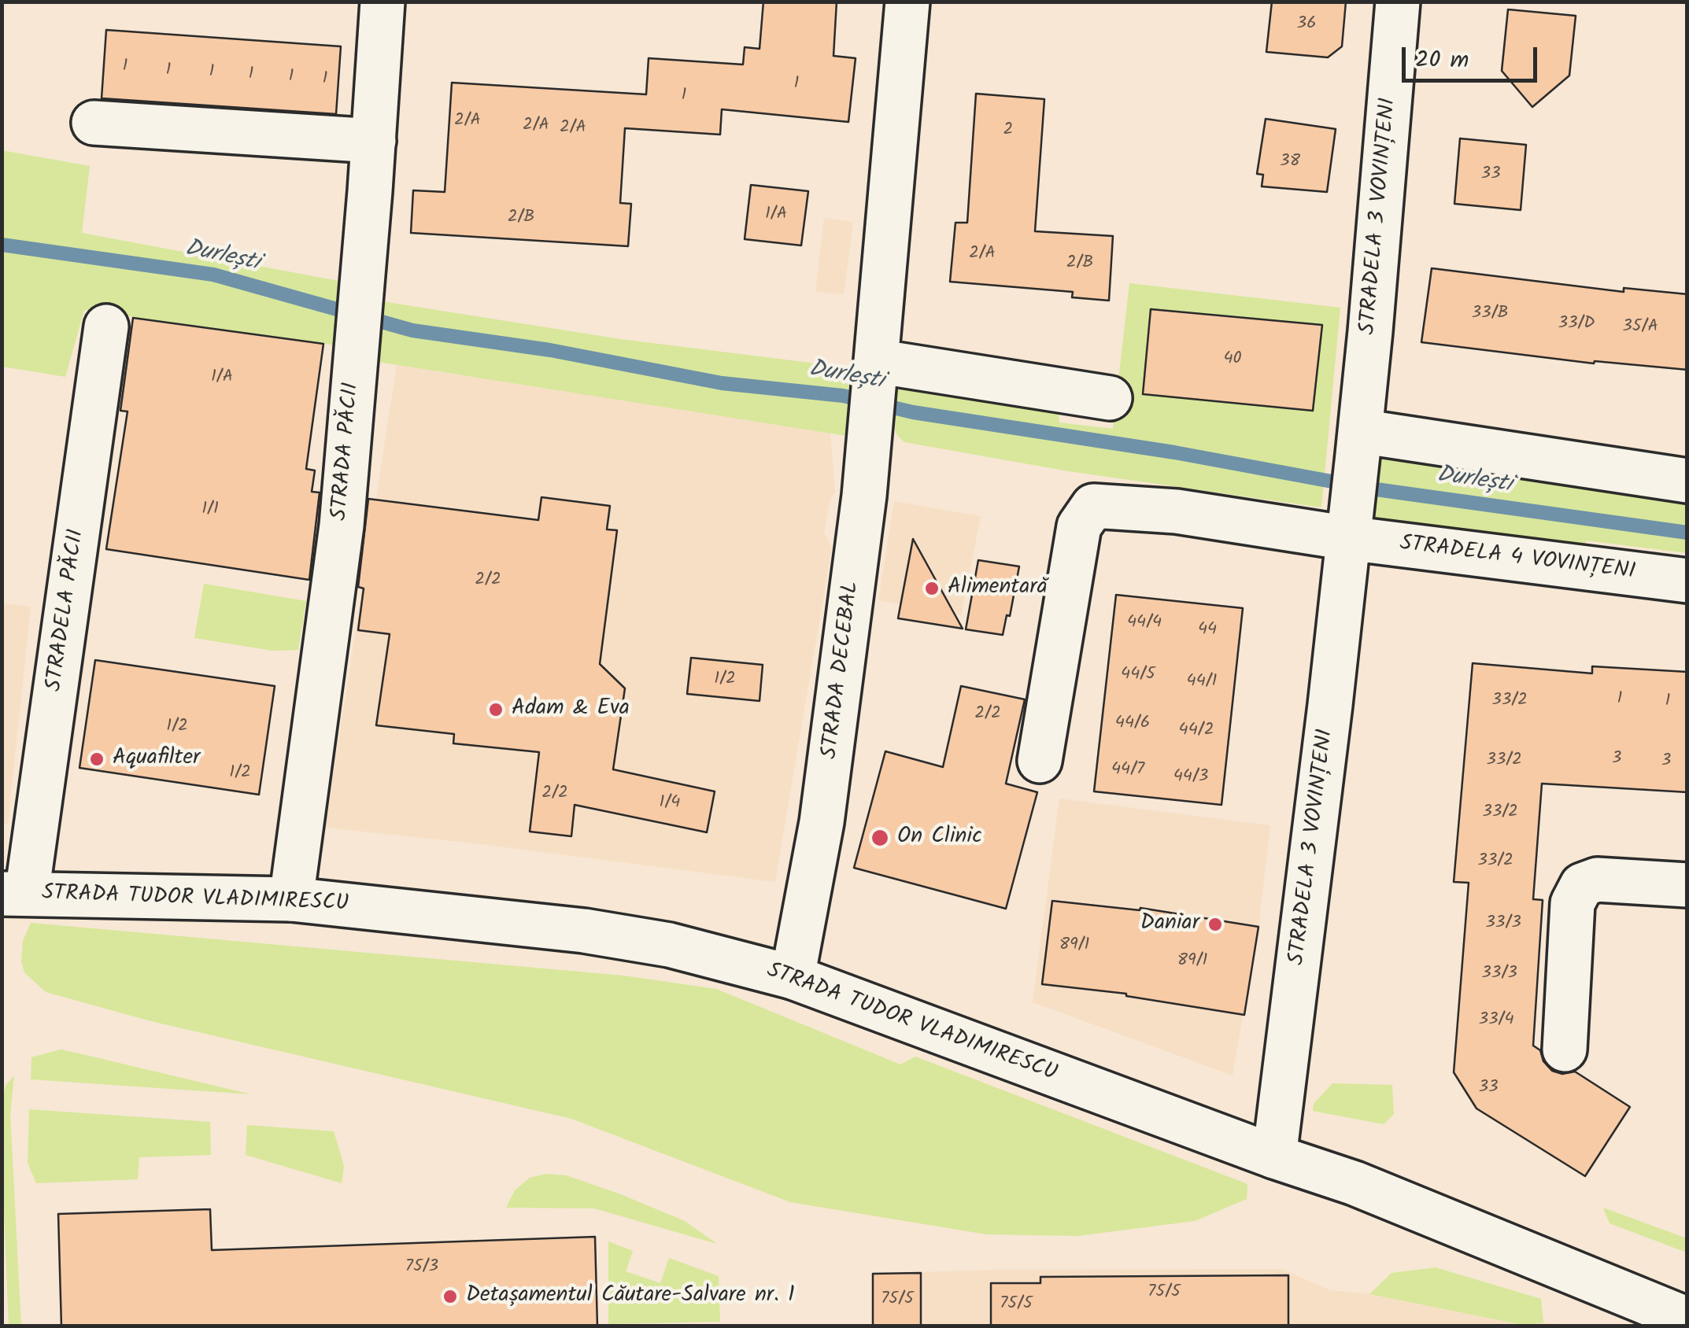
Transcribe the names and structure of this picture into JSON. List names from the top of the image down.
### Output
{
  "streets": {
    "street": [
      "STRADELA 3 VOVINȚENI",
      "STRADA PĂCII",
      "STRADELA 4 VOVINȚENI",
      "STRADELA PĂCII",
      "STRADA DECEBAL",
      "STRADA TUDOR VLADIMIRESCU"
    ]
  },
  "crossings": [
    ["STRADELA 3 VOVINȚENI", "STRADELA 4 VOVINȚENI"],
    ["STRADELA 3 VOVINȚENI", "STRADA TUDOR VLADIMIRESCU"],
    ["STRADA PĂCII", "STRADA TUDOR VLADIMIRESCU"],
    ["STRADELA PĂCII", "STRADA TUDOR VLADIMIRESCU"],
    ["STRADA DECEBAL", "STRADA TUDOR VLADIMIRESCU"]
  ],
  "water": ["Durlești"],
  "places": [
    "Alimentară",
    "Adam & Eva",
    "Aquafilter",
    "On Clinic",
    "Daniar",
    "Detașamentul Căutare-Salvare nr. 1"
  ],
  "house_numbers": [
    "36",
    "1",
    "1",
    "1",
    "1",
    "1",
    "1",
    "1",
    "1",
    "2/A",
    "2/A",
    "2/A",
    "2",
    "38",
    "33",
    "1/A",
    "2/B",
    "2/A",
    "2/B",
    "33/B",
    "33/D",
    "35/A",
    "40",
    "1/A",
    "1/1",
    "2/2",
    "44/4",
    "44",
    "44/5",
    "1/2",
    "44/1",
    "1",
    "33/2",
    "1",
    "2/2",
    "44/6",
    "1/2",
    "44/2",
    "3",
    "33/2",
    "3",
    "44/7",
    "1/2",
    "44/3",
    "2/2",
    "1/4",
    "33/2",
    "33/2",
    "33/3",
    "89/1",
    "89/1",
    "33/3",
    "33/4",
    "33",
    "75/3",
    "75/5",
    "75/5",
    "75/5"
  ],
  "scale_bar": "20 m"
}
